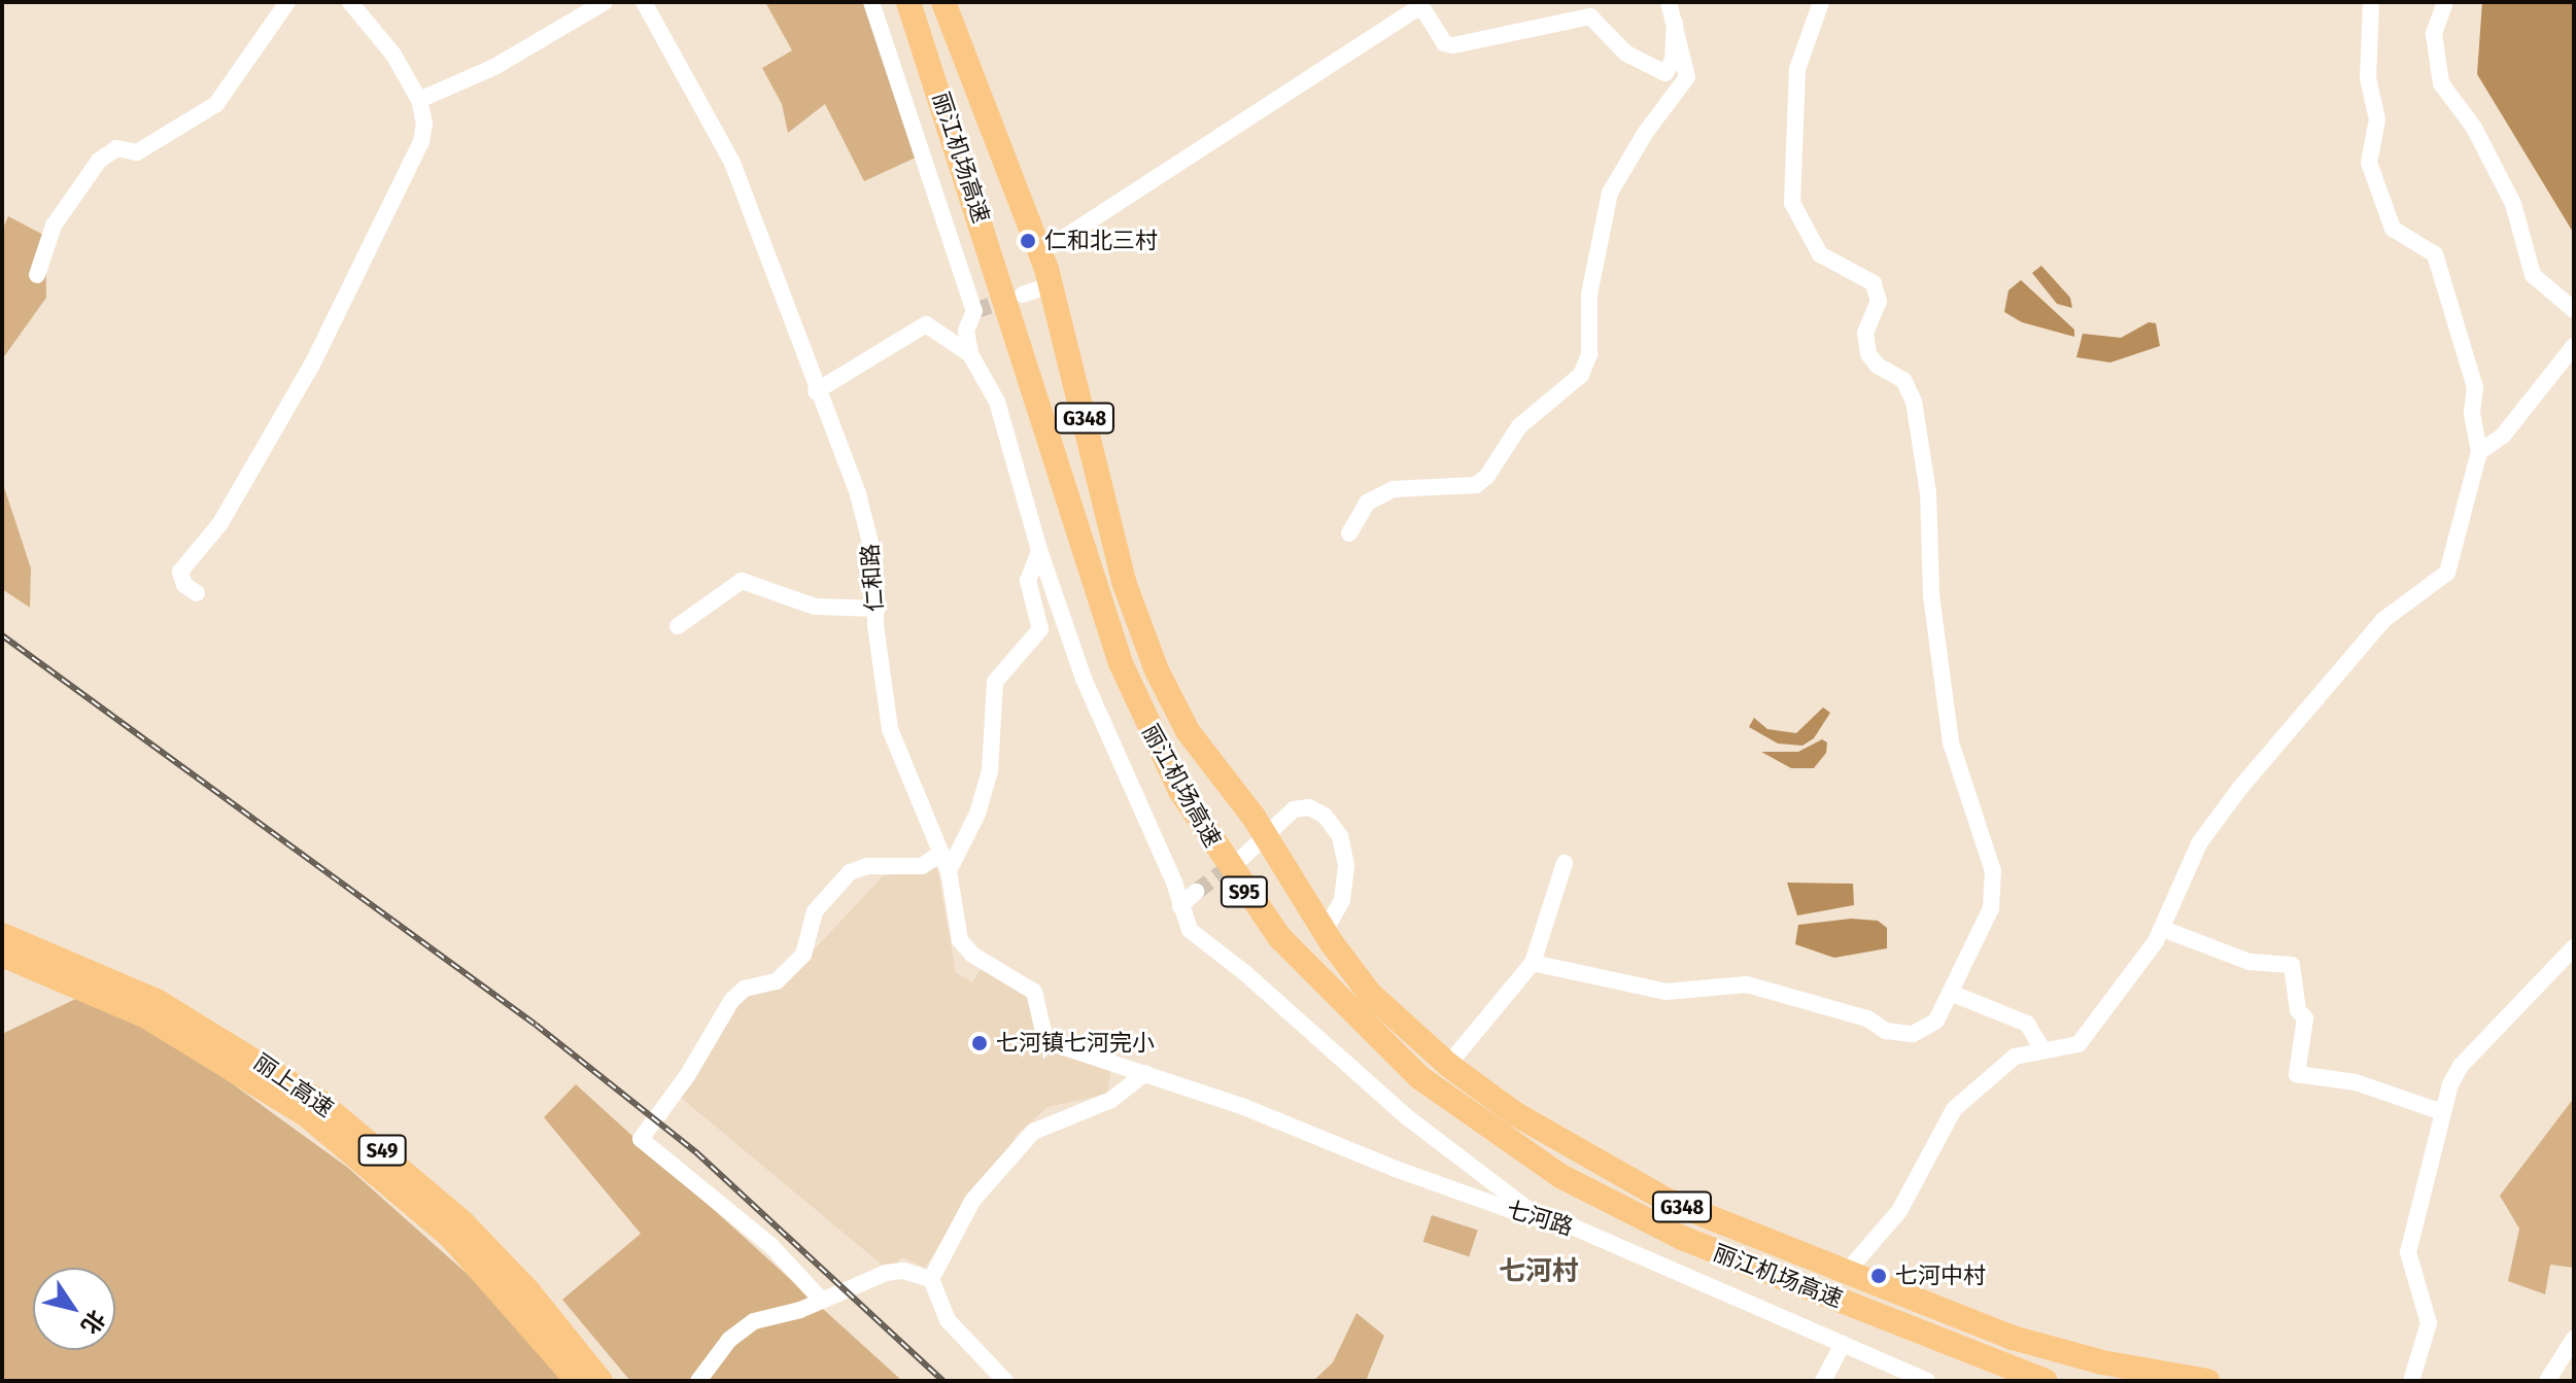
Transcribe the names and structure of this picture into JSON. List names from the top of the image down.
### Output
{
  "streets": {
    "highway": [
      "丽江机场高速",
      "G348",
      "S95",
      "丽上高速",
      "S49"
    ],
    "street": ["仁和路", "七河路"]
  },
  "crossings": [
    ["仁和路", "七河路"]
  ],
  "districts": ["七河村"],
  "places": ["仁和北三村", "七河镇七河完小", "七河中村"],
  "north": "bottom right"
}
